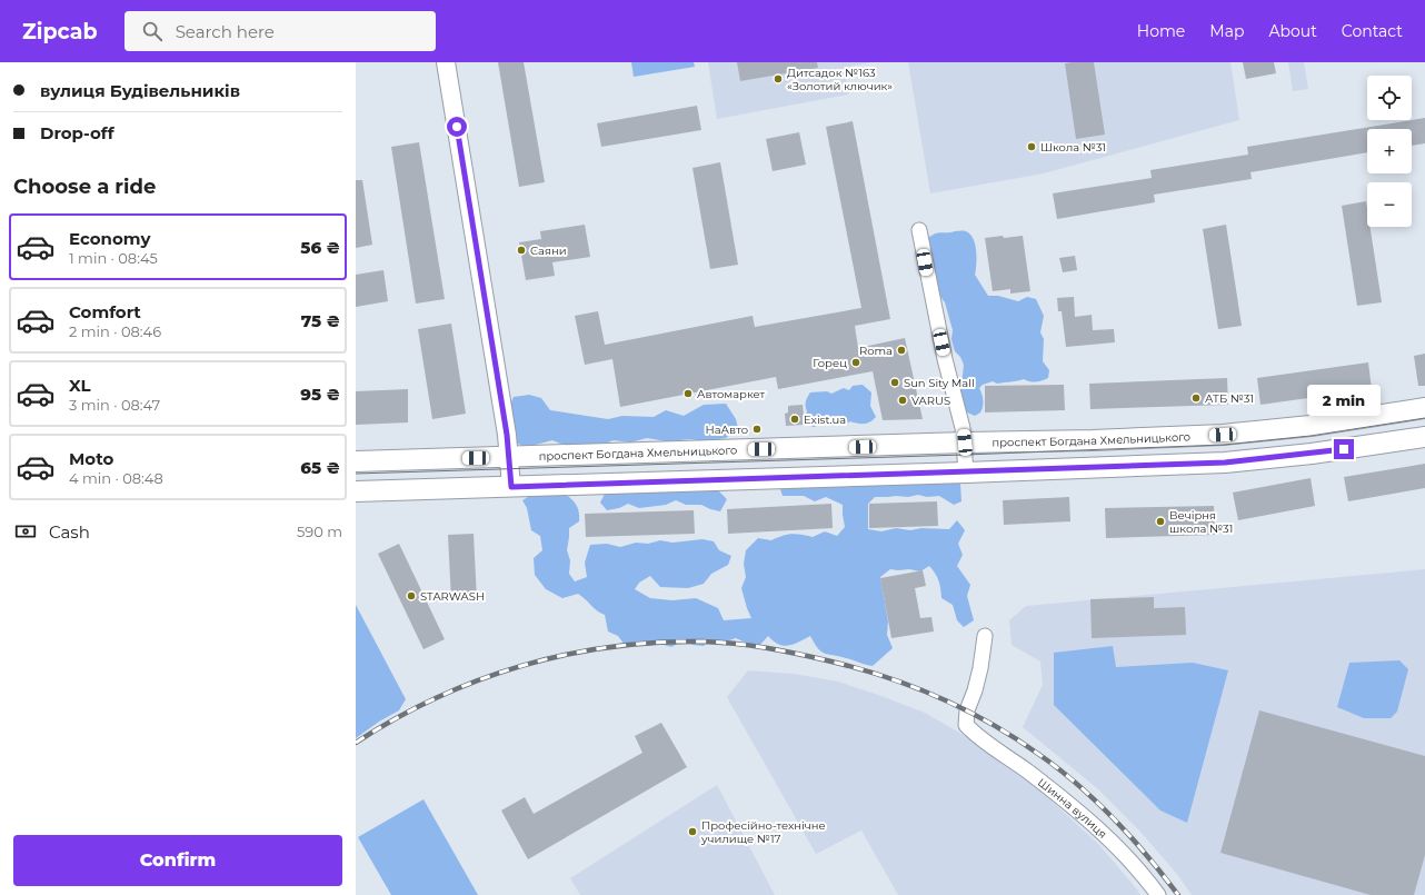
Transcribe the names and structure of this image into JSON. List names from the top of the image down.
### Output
{
  "streets": {
    "main road": ["проспект Богдана Хмельницького"],
    "street": ["Шинна вулиця"]
  },
  "places": [
    "Дитсадок №163 «Золотий ключик»",
    "Школа №31",
    "Саяни",
    "Roma",
    "Горец",
    "Sun Sity Mall",
    "Автомаркет",
    "АТБ №31",
    "VARUS",
    "Exist.ua",
    "НаАвто",
    "Вечірня школа №31",
    "STARWASH",
    "Професійно-технічне училище №17"
  ],
  "page": {
    "header": "Zipcab",
    "search": "Search here",
    "nav": [
      "Home",
      "Map",
      "About",
      "Contact"
    ],
    "banner": ["вулиця Будівельників", "Drop-off"],
    "map_buttons": ["+", "−"],
    "heading": "Choose a ride",
    "list": [
      {
        "name": "Economy",
        "note": "1 min · 08:45",
        "value": "56 ₴"
      },
      {
        "name": "Comfort",
        "note": "2 min · 08:46",
        "value": "75 ₴"
      },
      {
        "name": "XL",
        "note": "3 min · 08:47",
        "value": "95 ₴"
      },
      {
        "name": "Moto",
        "note": "4 min · 08:48",
        "value": "65 ₴"
      }
    ],
    "bubble": "2 min",
    "pay": ["Cash", "590 m"],
    "buttons": "Confirm"
  }
}
